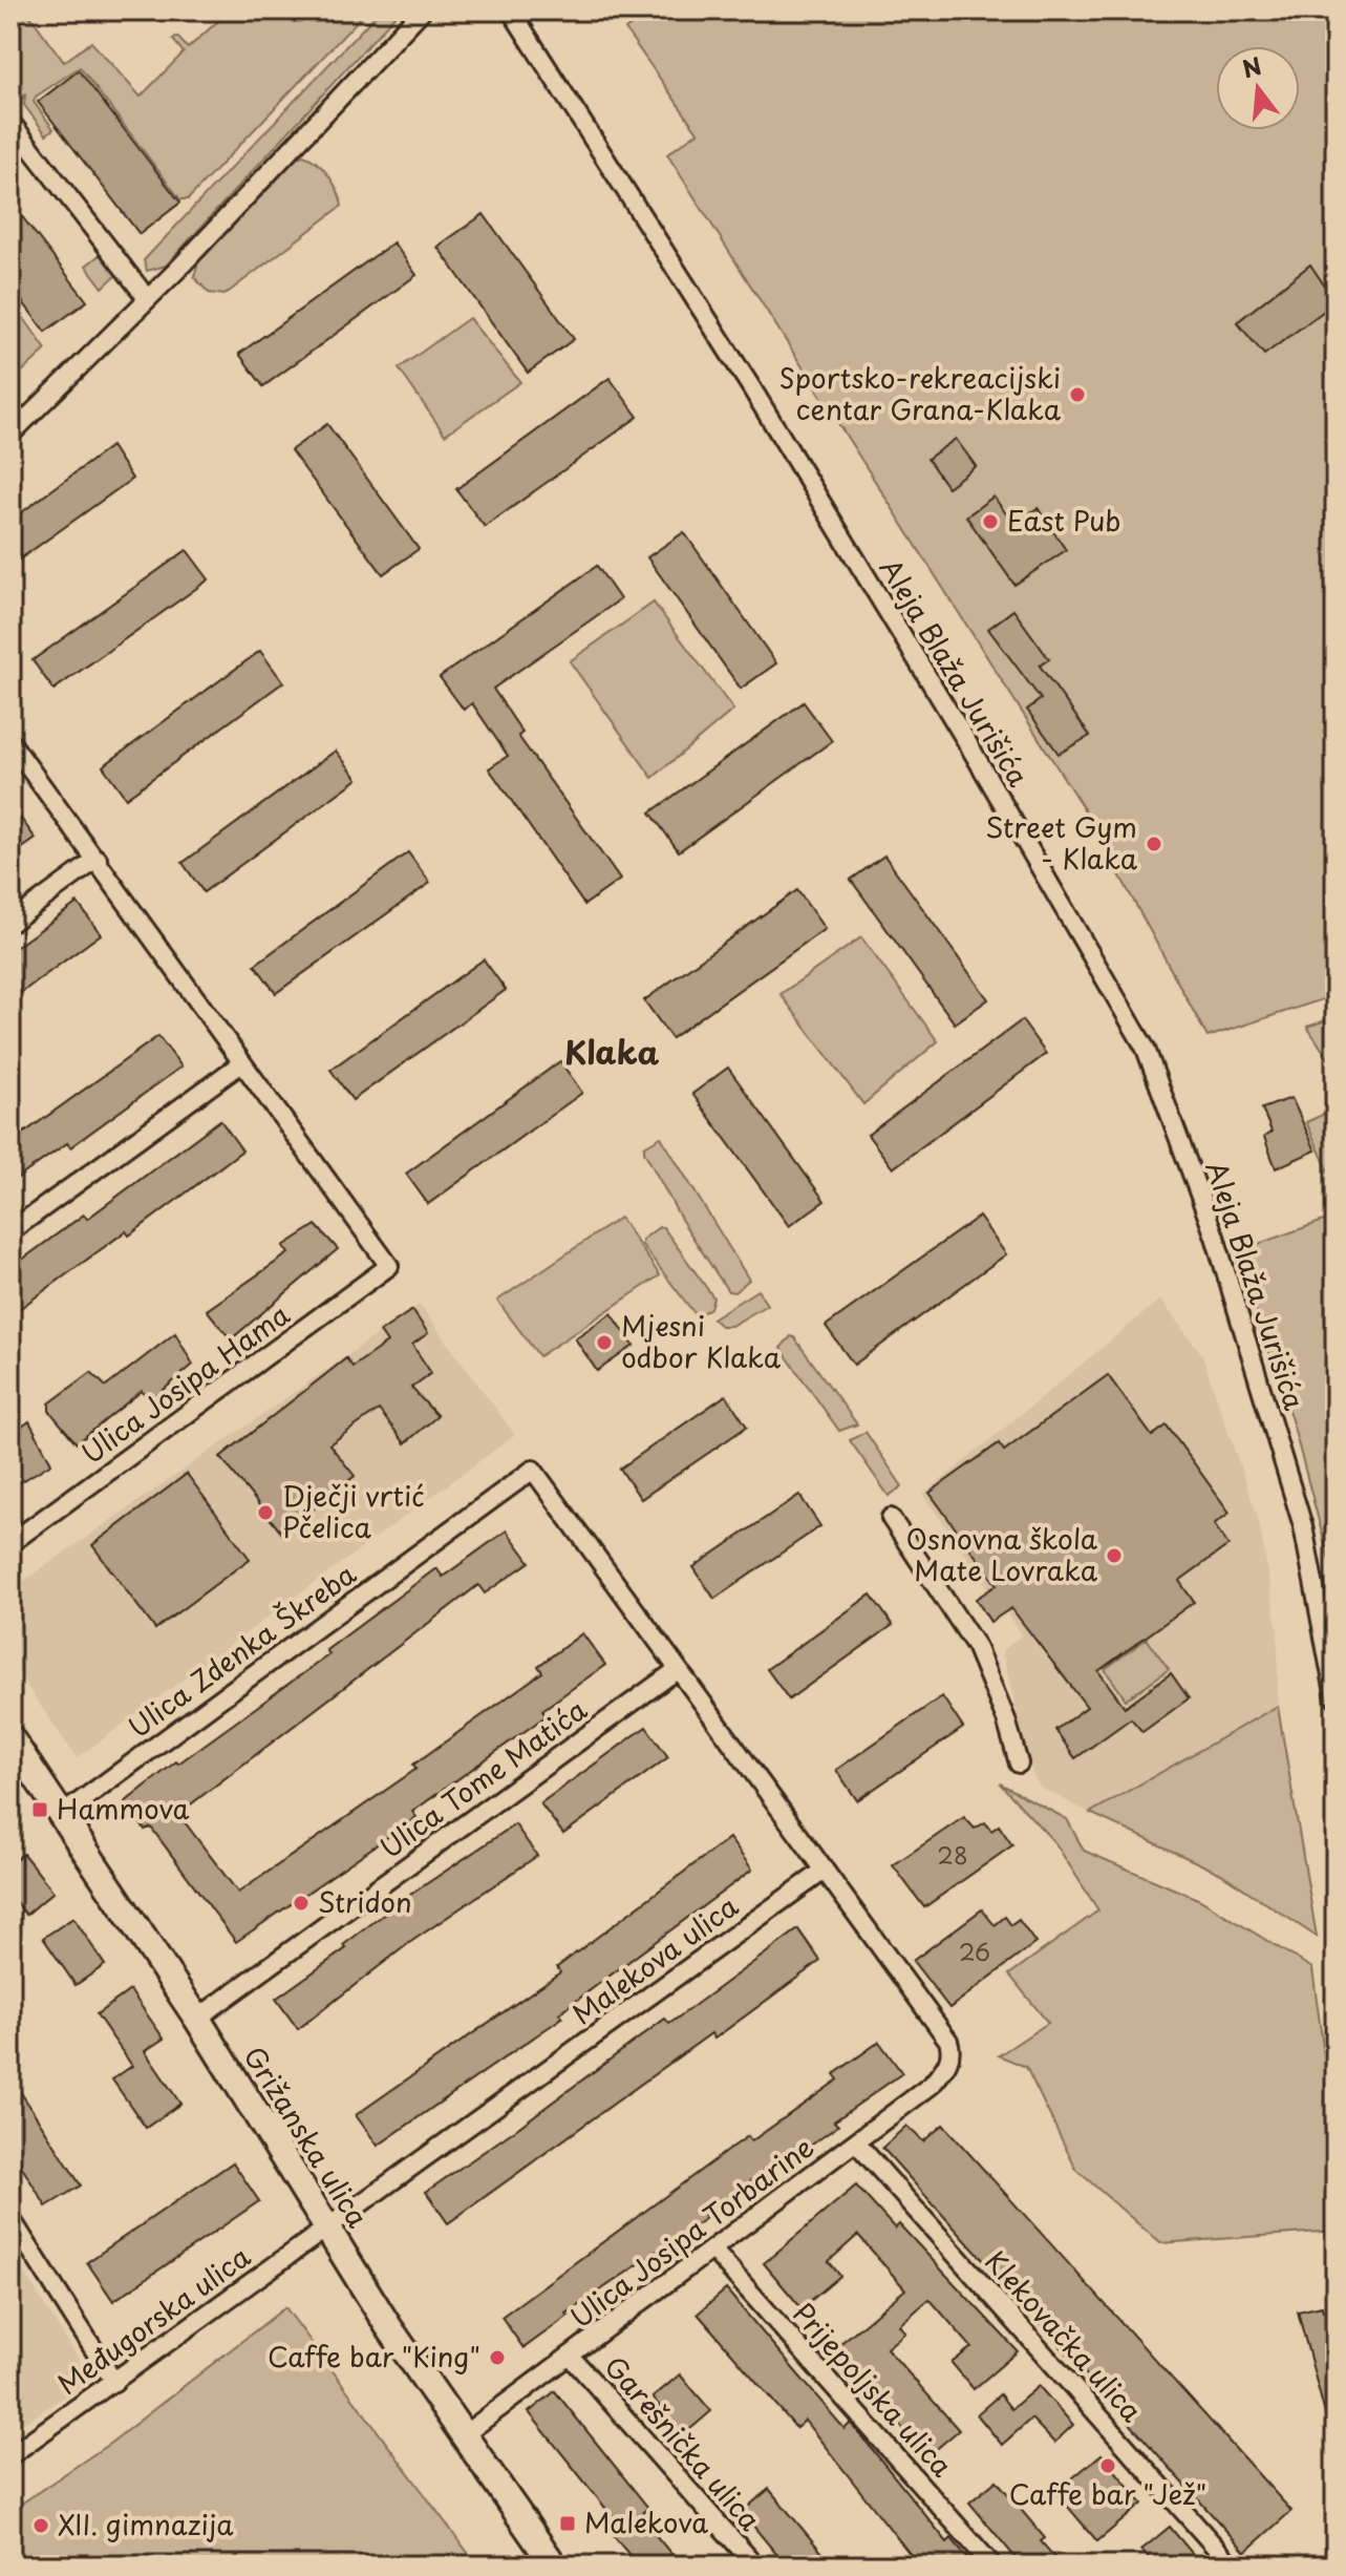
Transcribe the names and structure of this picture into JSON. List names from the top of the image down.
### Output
{
  "streets": {
    "street": [
      "Aleja Blaža Jurišića",
      "Ulica Josipa Hama",
      "Ulica Zdenka Škreba",
      "Ulica Tome Matića",
      "Malekova ulica",
      "Grižanska ulica",
      "Ulica Josipa Torbarine",
      "Međugorska ulica",
      "Klekovačka ulica",
      "Prijepoljska ulica",
      "Garešnička ulica"
    ]
  },
  "crossings": [
    ["Ulica Zdenka Škreba", "Ulica Tome Matića"],
    ["Ulica Zdenka Škreba", "Grižanska ulica"],
    ["Ulica Tome Matića", "Grižanska ulica"],
    ["Malekova ulica", "Grižanska ulica"],
    ["Malekova ulica", "Ulica Josipa Torbarine"],
    ["Malekova ulica", "Međugorska ulica"],
    ["Grižanska ulica", "Ulica Josipa Torbarine"],
    ["Grižanska ulica", "Međugorska ulica"],
    ["Ulica Josipa Torbarine", "Klekovačka ulica"],
    ["Ulica Josipa Torbarine", "Prijepoljska ulica"],
    ["Ulica Josipa Torbarine", "Garešnička ulica"]
  ],
  "districts": ["Klaka"],
  "places": {
    "other": [
      "Sportsko-rekreacijski centar Grana-Klaka",
      "East Pub",
      "Street Gym - Klaka",
      "Mjesni odbor Klaka",
      "Dječji vrtić Pčelica",
      "Osnovna škola Mate Lovraka",
      "Stridon",
      "Caffe bar \"King\"",
      "Caffe bar \"Jež\"",
      "XII. gimnazija"
    ],
    "transit": ["Hammova", "Malekova"]
  },
  "house_numbers": ["28", "26"],
  "north": "top"
}
